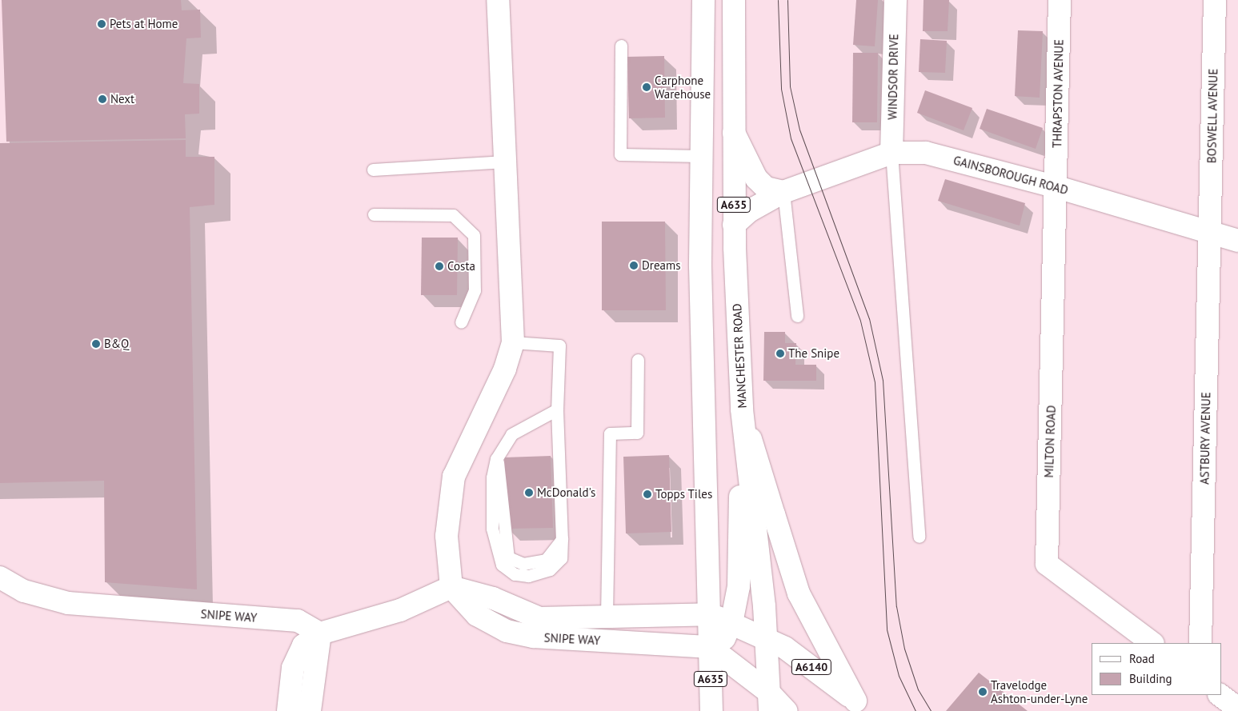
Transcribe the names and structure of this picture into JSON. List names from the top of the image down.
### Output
{
  "streets": {
    "main road": [
      "WINDSOR DRIVE",
      "THRAPSTON AVENUE",
      "BOSWELL AVENUE",
      "GAINSBOROUGH ROAD",
      "A635",
      "MANCHESTER ROAD",
      "ASTBURY AVENUE",
      "MILTON ROAD",
      "SNIPE WAY",
      "A6140"
    ]
  },
  "crossings": [
    ["WINDSOR DRIVE", "GAINSBOROUGH ROAD"],
    ["THRAPSTON AVENUE", "GAINSBOROUGH ROAD"],
    ["THRAPSTON AVENUE", "MILTON ROAD"],
    ["BOSWELL AVENUE", "GAINSBOROUGH ROAD"],
    ["BOSWELL AVENUE", "ASTBURY AVENUE"],
    ["GAINSBOROUGH ROAD", "MANCHESTER ROAD"],
    ["GAINSBOROUGH ROAD", "ASTBURY AVENUE"],
    ["GAINSBOROUGH ROAD", "MILTON ROAD"],
    ["A635", "SNIPE WAY"],
    ["A635", "A6140"],
    ["MANCHESTER ROAD", "A6140"],
    ["SNIPE WAY", "A6140"]
  ],
  "places": [
    "Pets at Home",
    "Carphone Warehouse",
    "Next",
    "Dreams",
    "Costa",
    "B&Q",
    "The Snipe",
    "McDonald's",
    "Topps Tiles",
    "Travelodge Ashton-under-Lyne"
  ],
  "legend": ["Road", "Building"]
}
